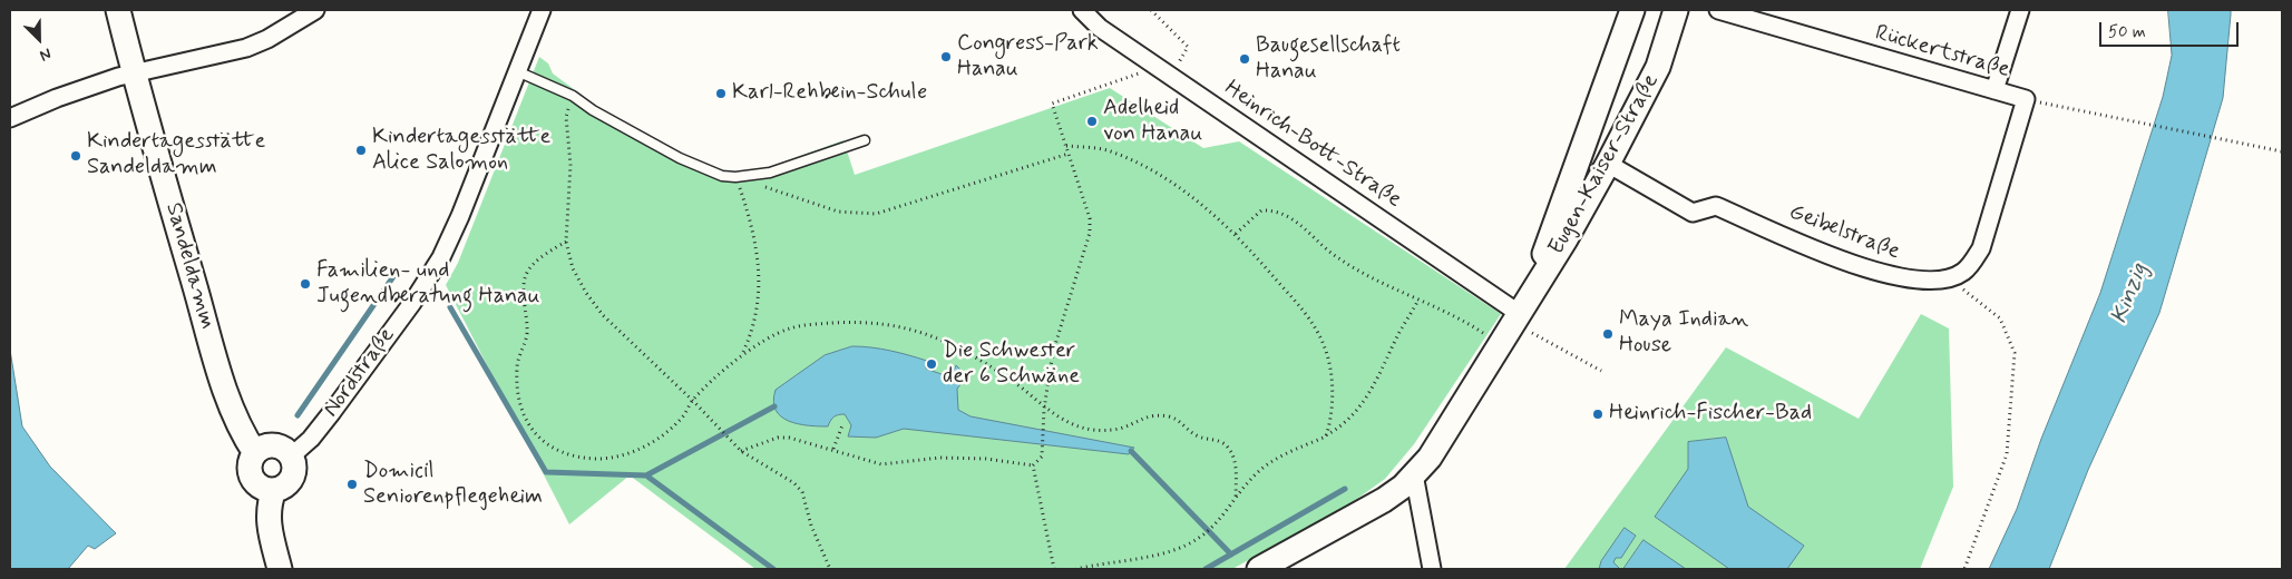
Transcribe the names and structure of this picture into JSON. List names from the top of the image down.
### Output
{
  "streets": {
    "main road": ["Eugen-Kaiser-Straße", "Sandeldamm"],
    "street": [
      "Rückertstraße",
      "Heinrich-Bott-Straße",
      "Geibelstraße",
      "Nordstraße"
    ]
  },
  "crossings": [
    ["Heinrich-Bott-Straße", "Eugen-Kaiser-Straße"],
    ["Eugen-Kaiser-Straße", "Geibelstraße"],
    ["Sandeldamm", "Nordstraße"]
  ],
  "water": ["Kinzig"],
  "places": [
    "Congress-Park Hanau",
    "Baugesellschaft Hanau",
    "Karl-Rehbein-Schule",
    "Adelheid von Hanau",
    "Kindertagesstätte Alice Salomon",
    "Kindertagesstätte Sandeldamm",
    "Familien- und Jugendberatung Hanau",
    "Maya Indian House",
    "Die Schwester der 6 Schwäne",
    "Heinrich-Fischer-Bad",
    "Domicil Seniorenpflegeheim"
  ],
  "scale_bar": "50 m",
  "north": "bottom right"
}
